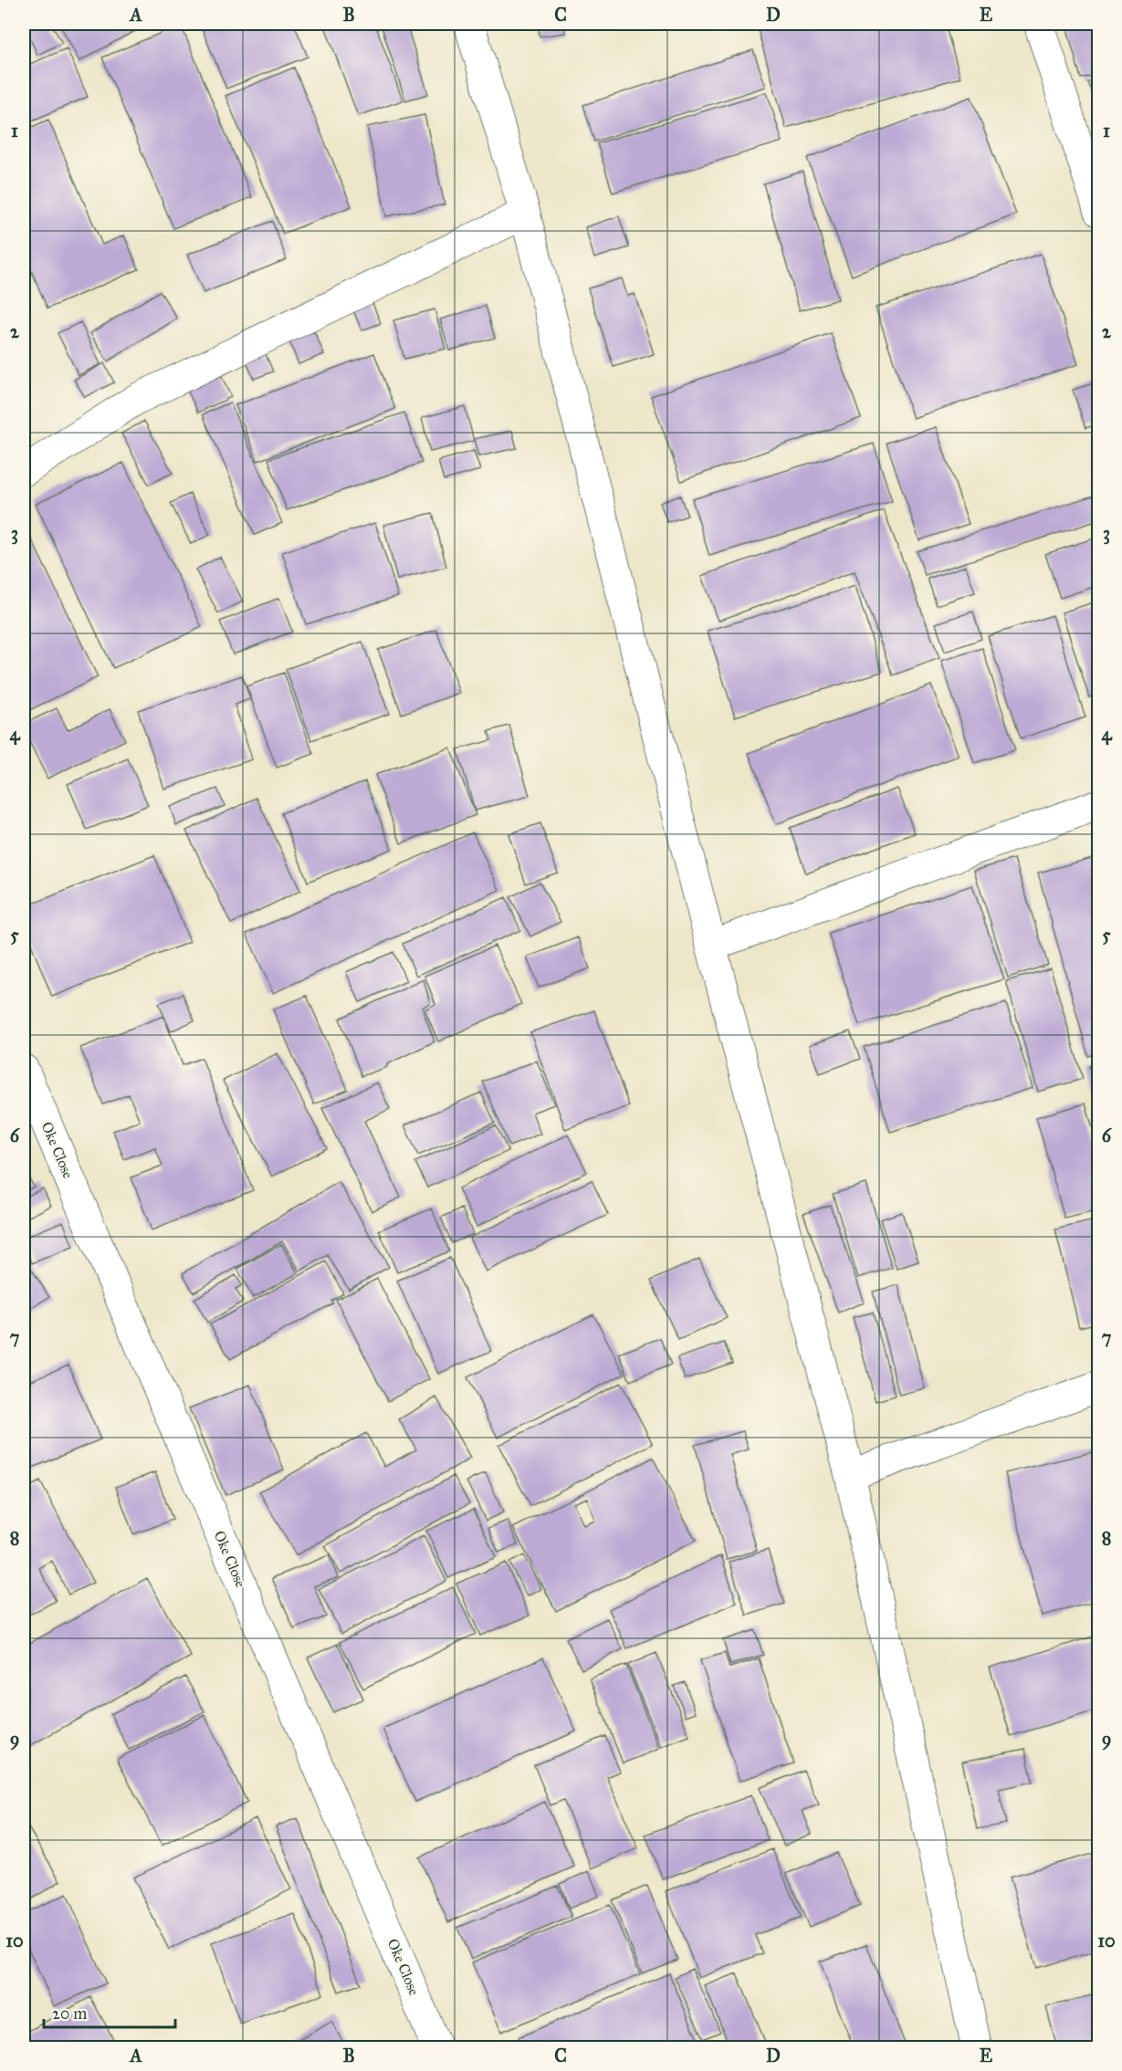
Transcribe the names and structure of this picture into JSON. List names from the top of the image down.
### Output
{
  "streets": {
    "street": ["Oke Close"]
  },
  "scale_bar": "20 m",
  "grid": {
    "columns": [
      "A",
      "B",
      "C",
      "D",
      "E"
    ],
    "rows": [
      "1",
      "2",
      "3",
      "4",
      "5",
      "6",
      "7",
      "8",
      "9",
      "10"
    ]
  }
}
